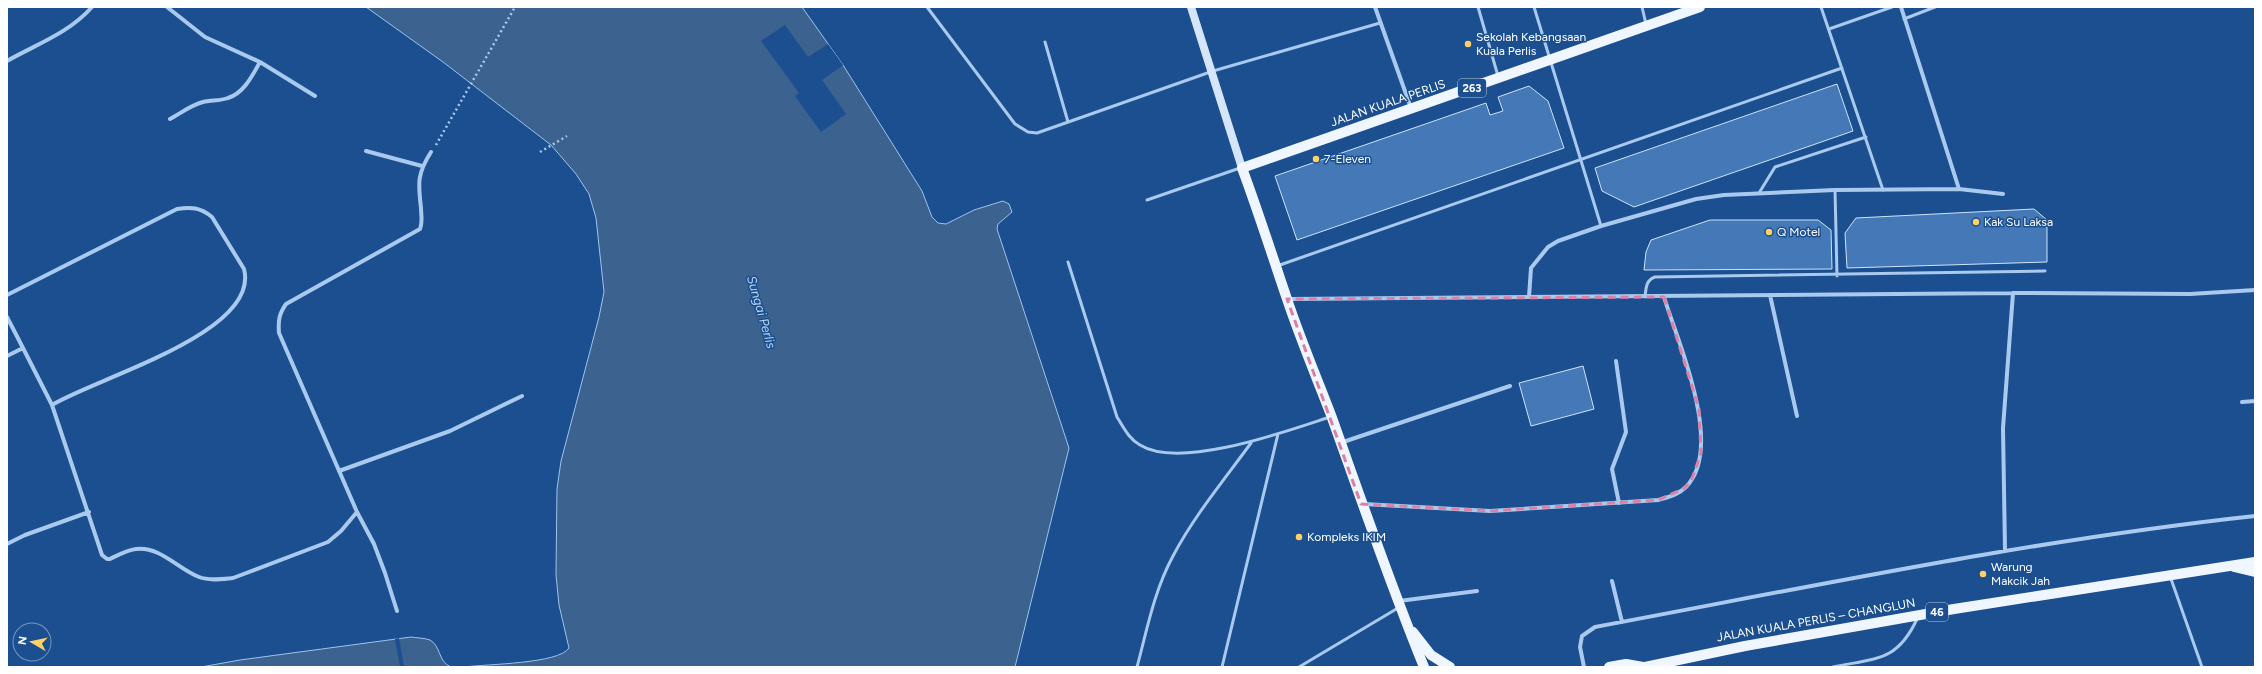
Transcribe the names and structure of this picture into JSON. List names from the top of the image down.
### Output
{
  "streets": {
    "main road": [
      "263",
      "JALAN KUALA PERLIS",
      "46",
      "JALAN KUALA PERLIS – CHANGLUN"
    ]
  },
  "crossings": [
    ["46", "JALAN KUALA PERLIS – CHANGLUN"]
  ],
  "water": ["Sungai Perlis"],
  "places": [
    "Sekolah Kebangsaan Kuala Perlis",
    "7-Eleven",
    "Kak Su Laksa",
    "Q Motel",
    "Kompleks IKIM",
    "Warung Makcik Jah"
  ],
  "north": "left"
}
